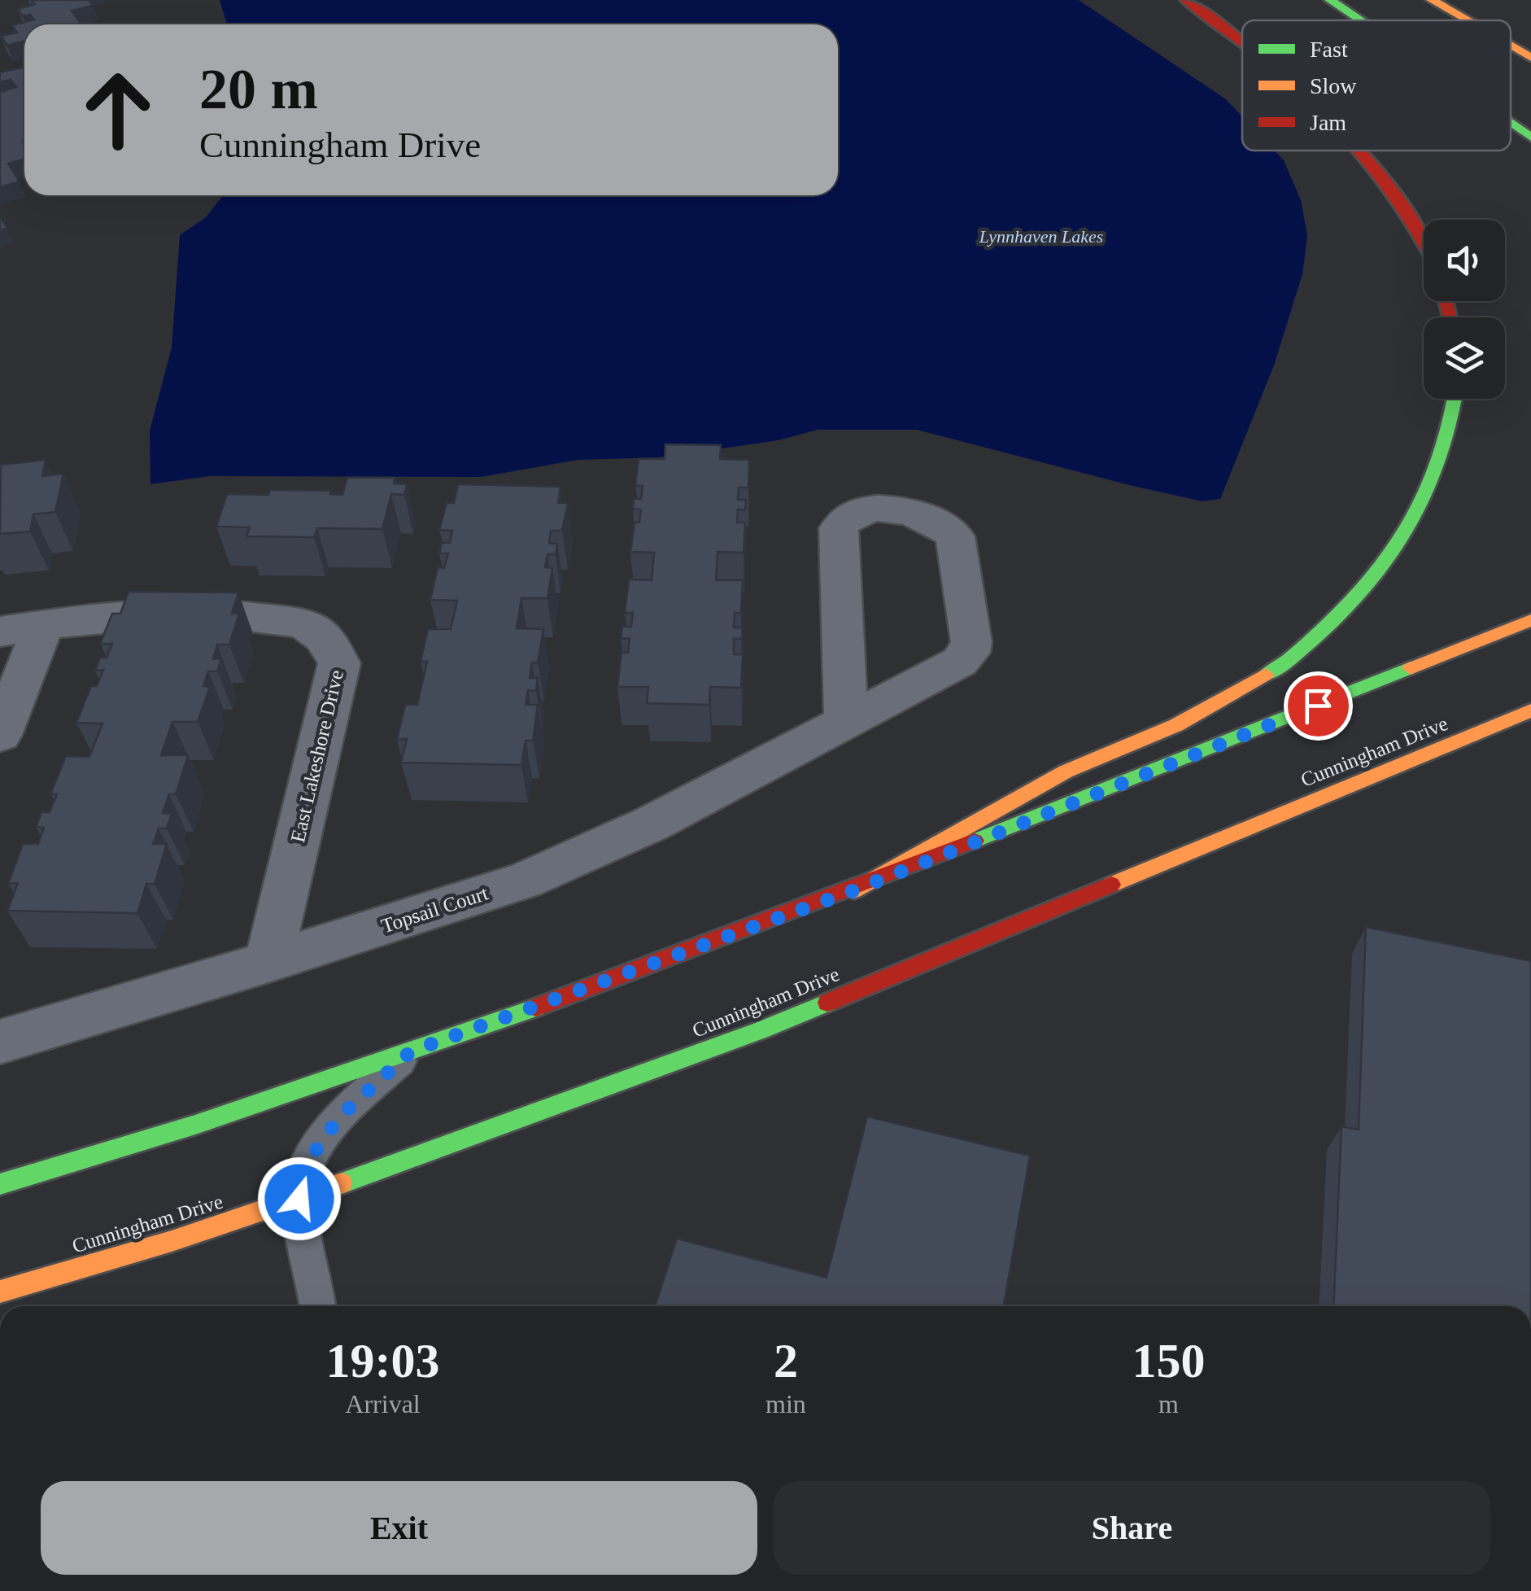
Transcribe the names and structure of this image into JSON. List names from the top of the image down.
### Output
{
  "streets": {
    "main road": ["Cunningham Drive"],
    "street": ["East Lakeshore Drive", "Topsail Court"]
  },
  "crossings": [
    ["East Lakeshore Drive", "Topsail Court"]
  ],
  "water": ["Lynnhaven Lakes"],
  "legend": ["Fast", "Slow", "Jam"],
  "page": {
    "turn": ["20 m", "Cunningham Drive"],
    "eta": [
      "19:03",
      "Arrival",
      "2",
      "min",
      "150",
      "m"
    ],
    "buttons": ["Exit", "Share"]
  }
}
